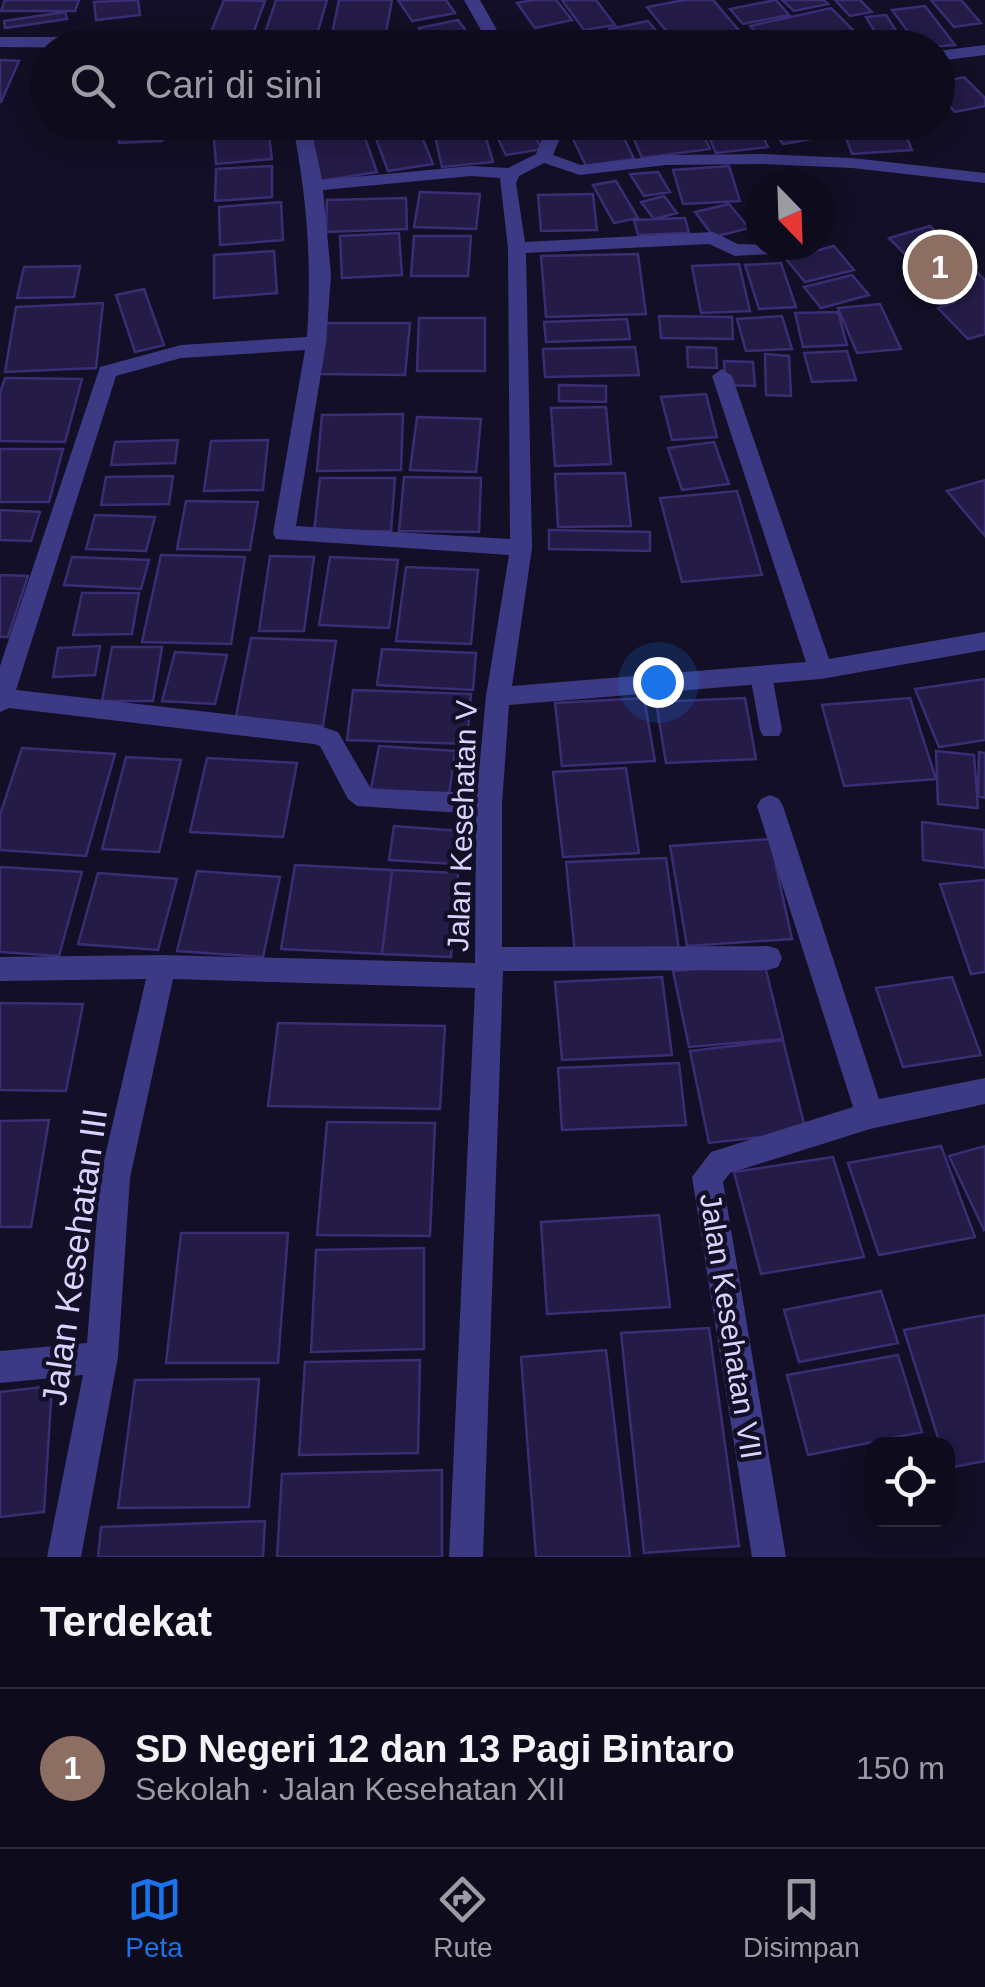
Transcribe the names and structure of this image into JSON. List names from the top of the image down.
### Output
{
  "streets": {
    "street": ["Jalan Kesehatan V", "Jalan Kesehatan III", "Jalan Kesehatan VII"]
  },
  "north": "bottom right",
  "page": {
    "search": "Cari di sini",
    "pins": "1",
    "heading": "Terdekat",
    "list": [
      {
        "mark": "1",
        "name": "SD Negeri 12 dan 13 Pagi Bintaro",
        "note": "Sekolah · Jalan Kesehatan XII",
        "value": "150 m"
      }
    ],
    "nav": ["Peta", "Rute", "Disimpan"]
  }
}
